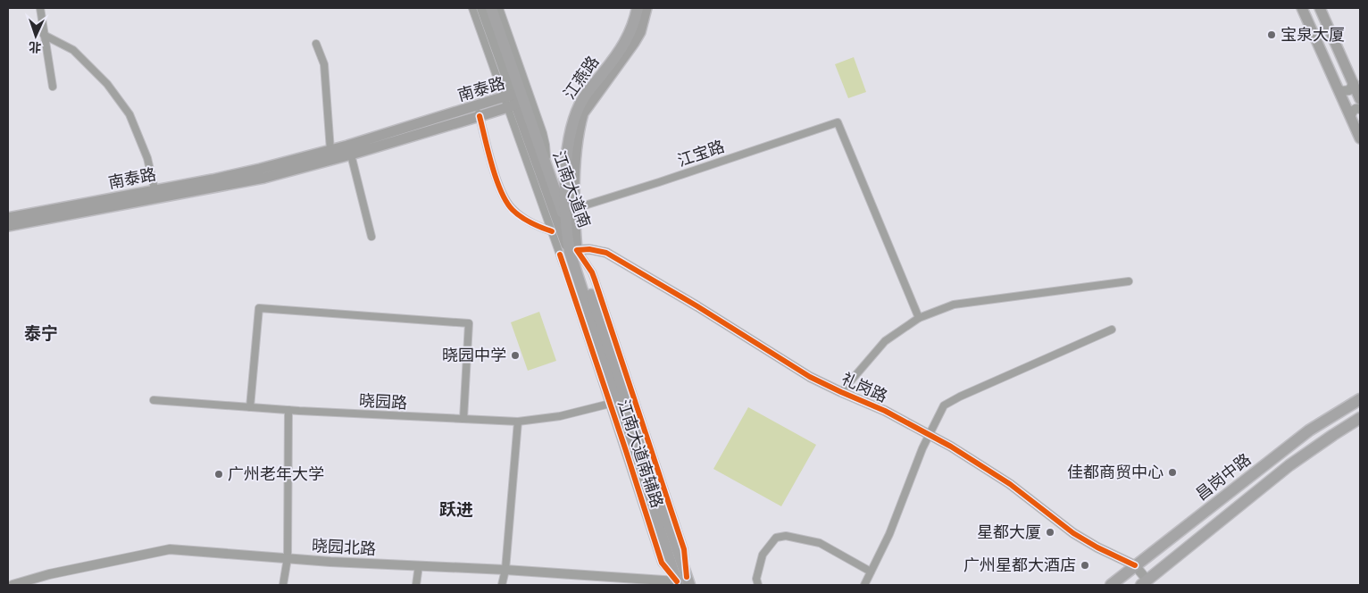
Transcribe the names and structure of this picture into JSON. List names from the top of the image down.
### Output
{
  "streets": {
    "main road": [
      "江燕路",
      "南泰路",
      "江南大道南",
      "昌岗中路"
    ],
    "street": [
      "江宝路",
      "礼岗路",
      "晓园路",
      "江南大道南辅路",
      "晓园北路"
    ]
  },
  "crossings": [
    ["江燕路", "江宝路"],
    ["江燕路", "江南大道南"],
    ["江燕路", "礼岗路"],
    ["江燕路", "江南大道南辅路"],
    ["南泰路", "江南大道南"],
    ["南泰路", "江南大道南辅路"],
    ["江南大道南", "礼岗路"],
    ["江南大道南", "江南大道南辅路"],
    ["江南大道南", "晓园北路"],
    ["礼岗路", "江南大道南辅路"],
    ["礼岗路", "昌岗中路"],
    ["晓园路", "江南大道南辅路"],
    ["江南大道南辅路", "晓园北路"]
  ],
  "districts": ["泰宁", "跃进"],
  "places": [
    "宝泉大厦",
    "晓园中学",
    "佳都商贸中心",
    "广州老年大学",
    "星都大厦",
    "广州星都大酒店"
  ],
  "north": "bottom"
}
